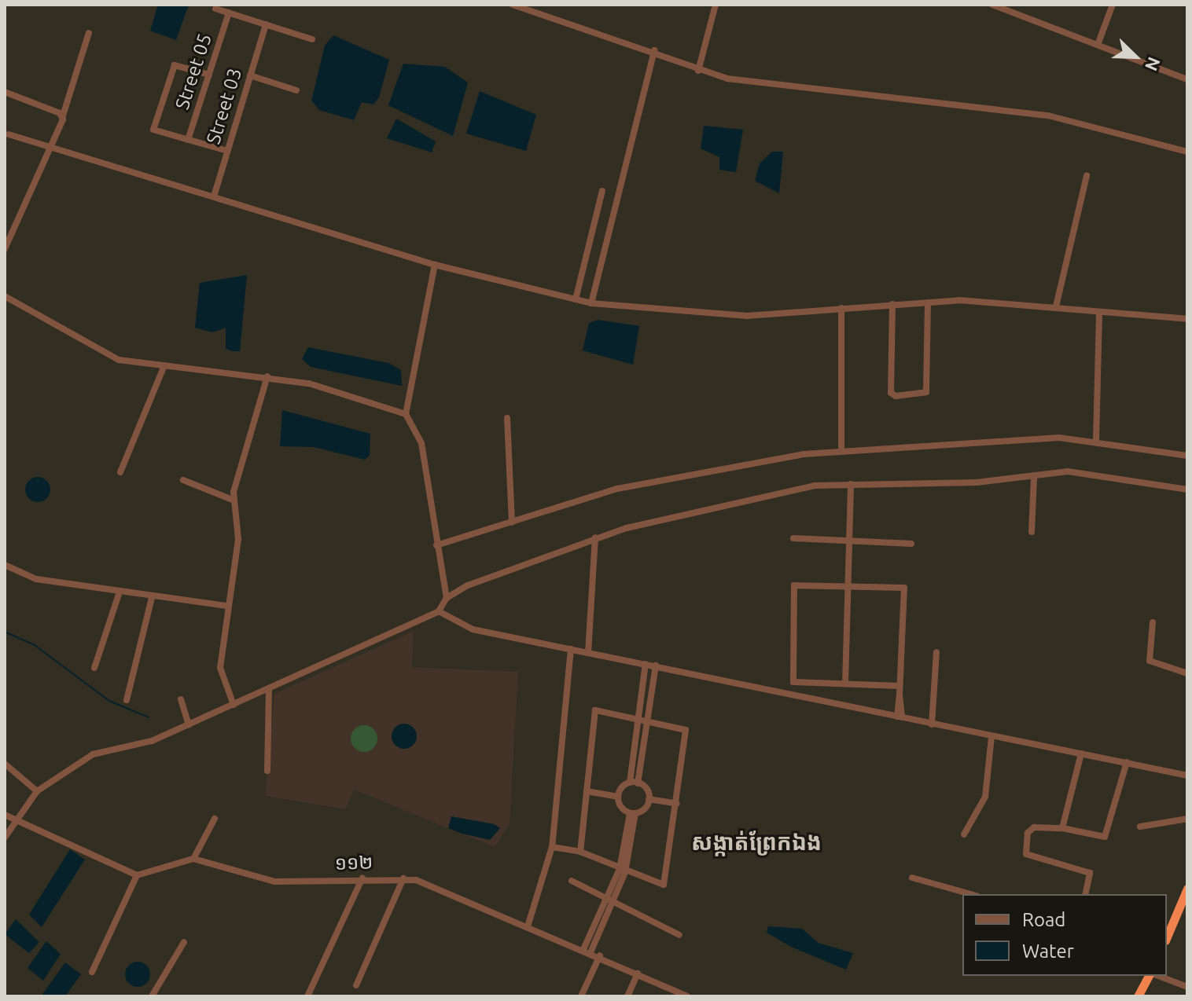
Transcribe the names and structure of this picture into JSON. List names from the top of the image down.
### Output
{
  "streets": {
    "street": ["Street 05", "Street 03", "១១២"]
  },
  "districts": ["សង្កាត់ព្រែកឯង"],
  "legend": ["Road", "Water"],
  "north": "bottom right"
}
